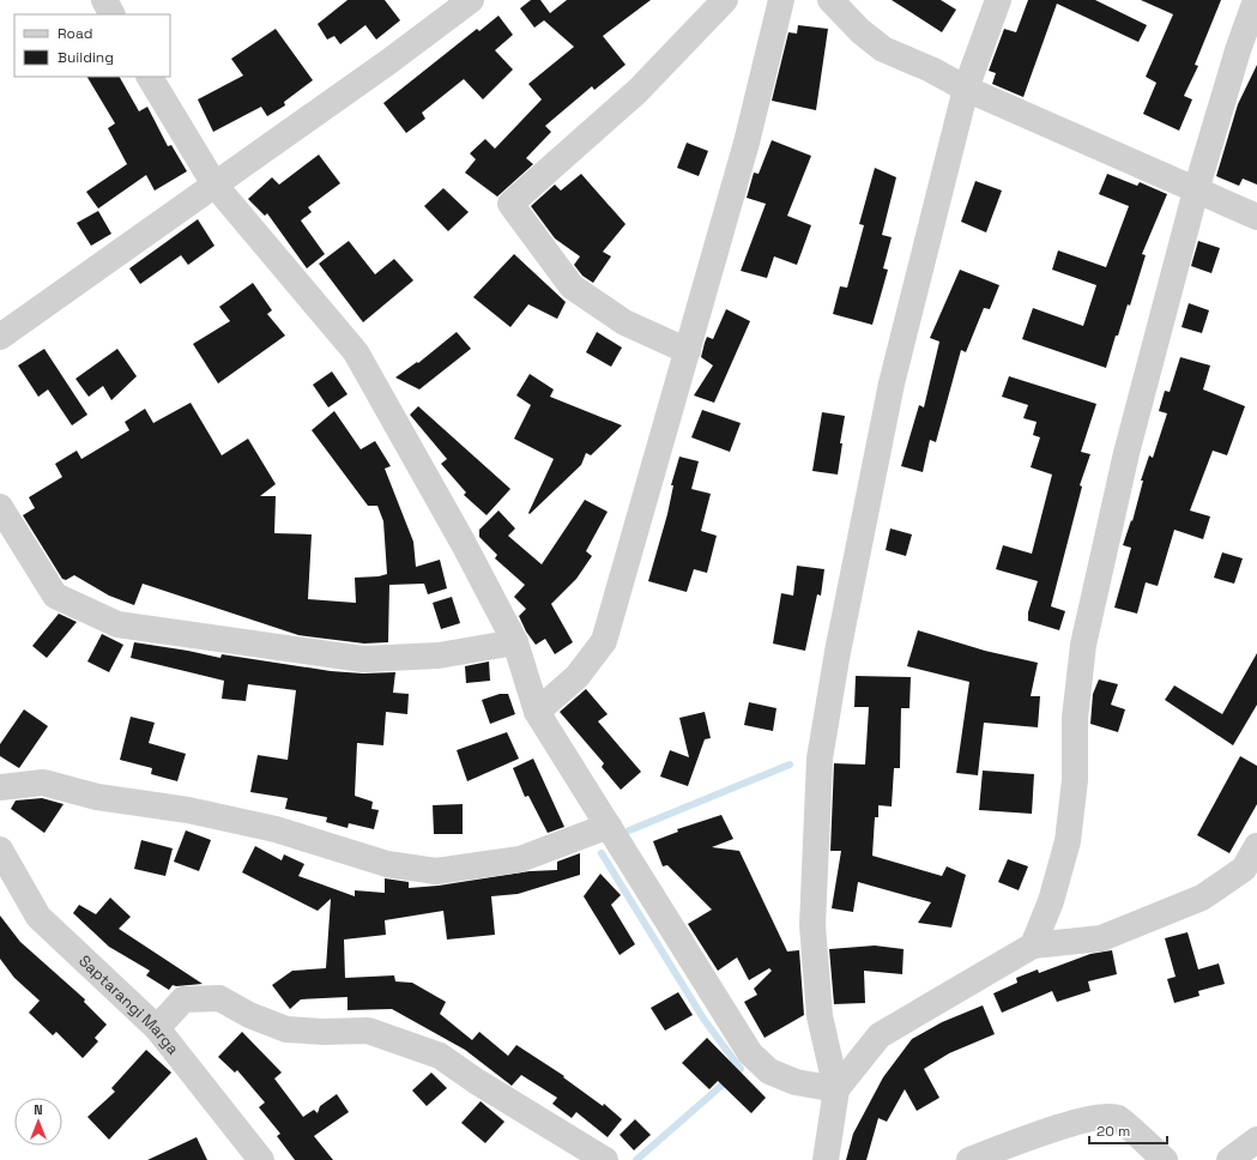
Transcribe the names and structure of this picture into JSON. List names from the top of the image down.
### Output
{
  "streets": {
    "street": ["Saptarangi Marga"]
  },
  "legend": ["Road", "Building"],
  "scale_bar": "20 m",
  "north": "top"
}
